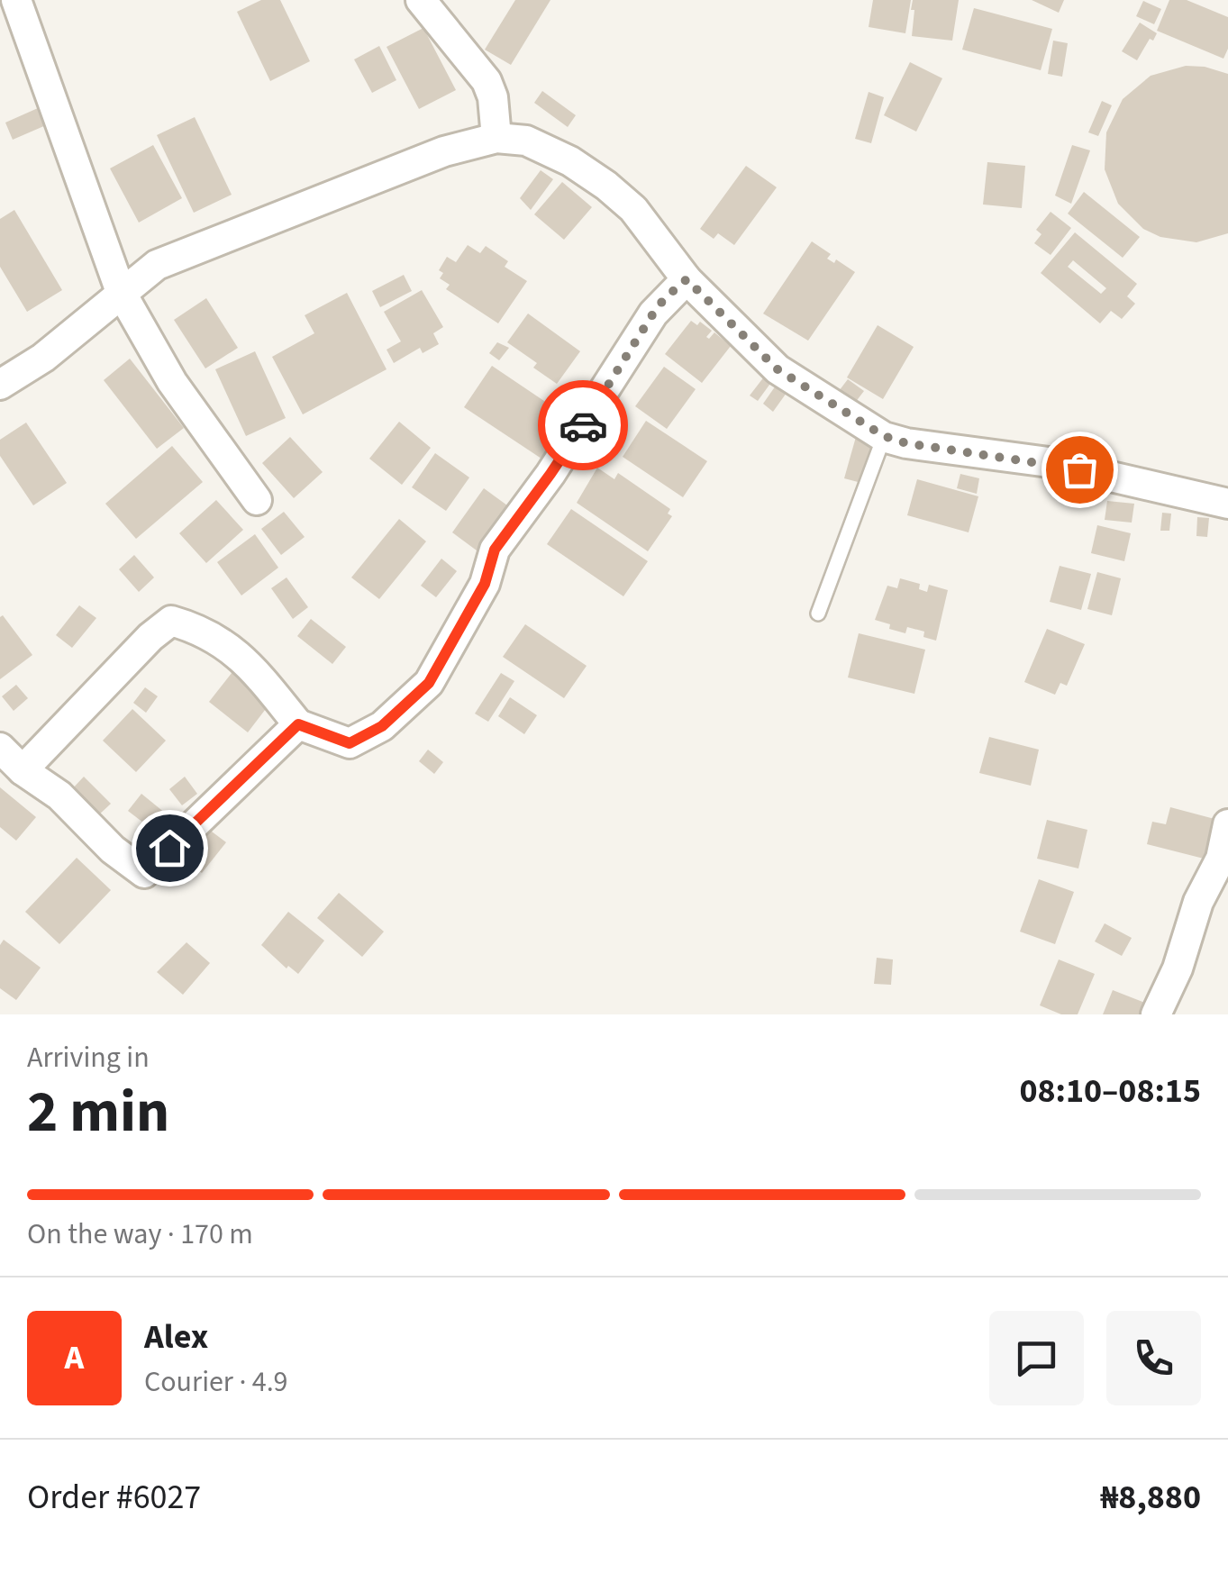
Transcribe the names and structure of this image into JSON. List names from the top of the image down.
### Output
{
  "page": {
    "heading": ["2 min", "Arriving in", "08:10–08:15"],
    "panel": [
      "Alex",
      "Courier · 4.9",
      "Order #6027",
      "₦8,880"
    ],
    "bar": "On the way · 170 m",
    "round": "A"
  }
}
